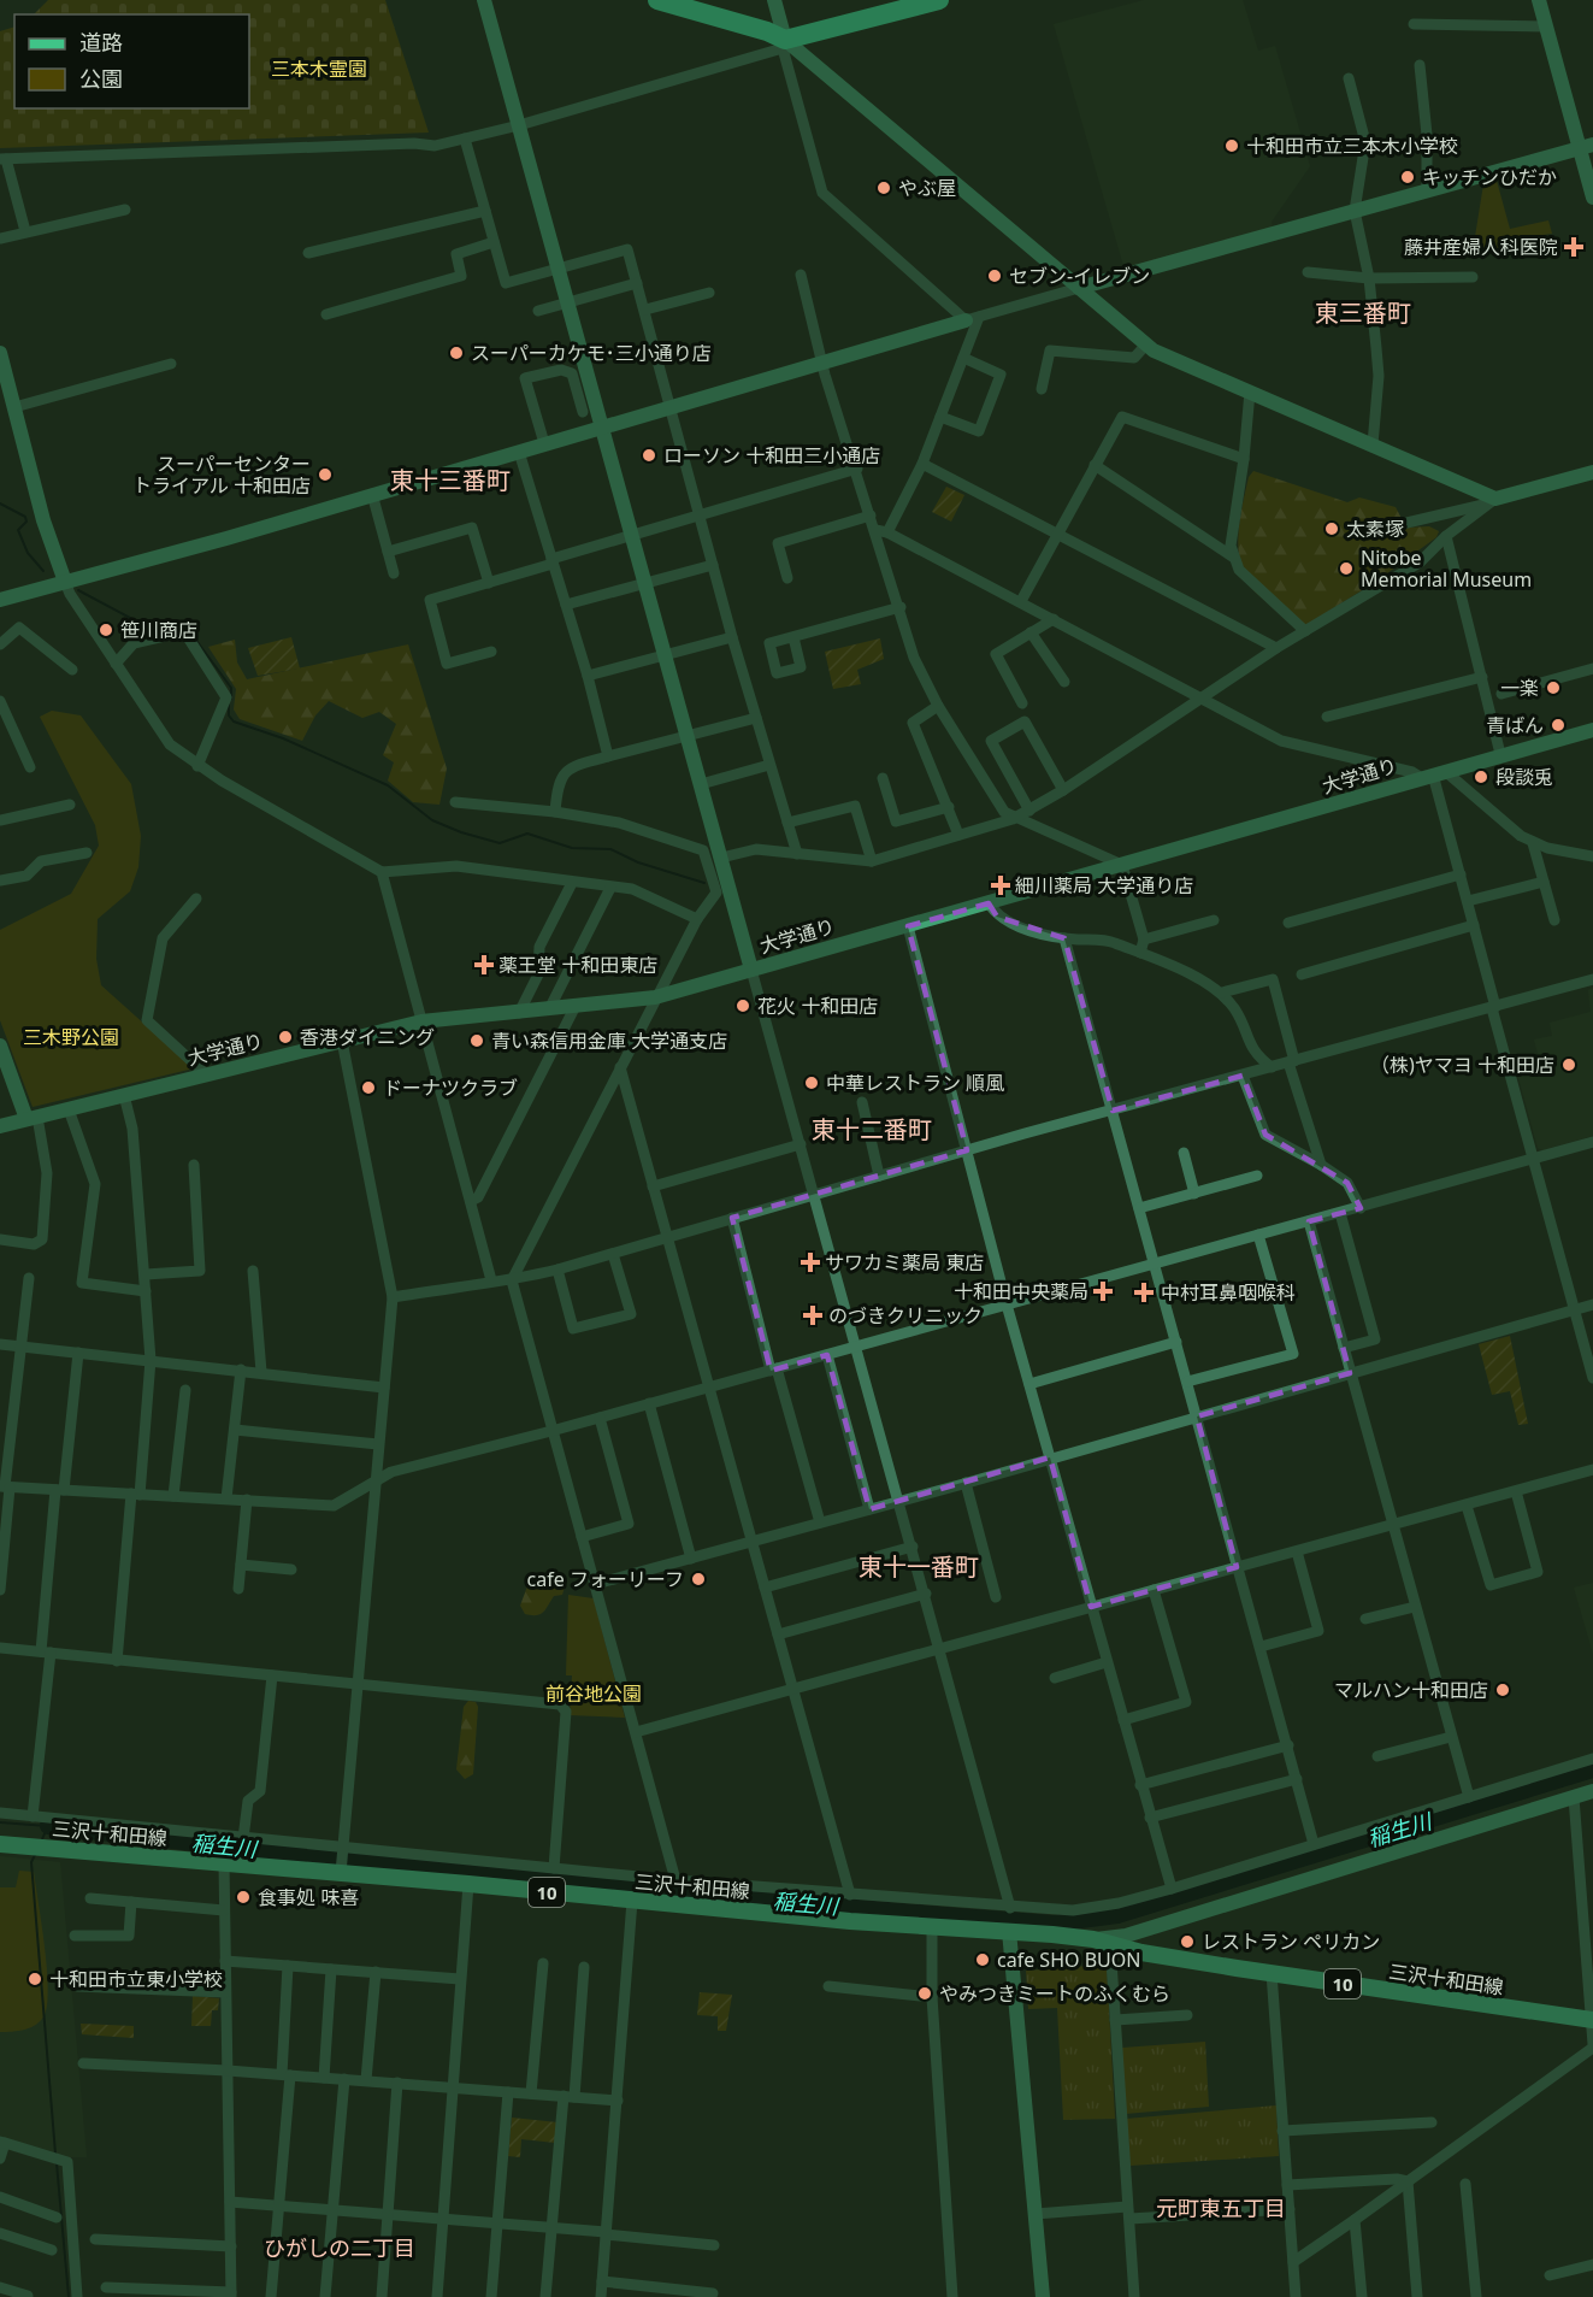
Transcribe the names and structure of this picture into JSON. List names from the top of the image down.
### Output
{
  "streets": {
    "main road": ["三沢十和田線", "10"],
    "street": ["大学通り"]
  },
  "crossings": [
    ["三沢十和田線", "10"]
  ],
  "districts": [
    "東三番町",
    "東十三番町",
    "東十二番町",
    "東十一番町",
    "元町東五丁目",
    "ひがしの二丁目"
  ],
  "water": ["稲生川"],
  "parks": ["三本木霊園", "三木野公園", "前谷地公園"],
  "places": {
    "other": [
      "十和田市立三本木小学校",
      "キッチンひだか",
      "やぶ屋",
      "セブン-イレブン",
      "スーパーカケモ･三小通り店",
      "ローソン 十和田三小通店",
      "スーパーセンター トライアル 十和田店",
      "太素塚",
      "Nitobe Memorial Museum",
      "笹川商店",
      "一楽",
      "青ばん",
      "段談兎",
      "花火 十和田店",
      "香港ダイニング",
      "青い森信用金庫 大学通支店",
      "（株)ヤマヨ 十和田店",
      "中華レストラン 順風",
      "ドーナツクラブ",
      "cafe フォーリーフ",
      "マルハン十和田店",
      "食事処 味喜",
      "レストラン ペリカン",
      "cafe SHO BUON",
      "十和田市立東小学校",
      "やみつきミートのふくむら"
    ],
    "health": [
      "藤井産婦人科医院",
      "細川薬局 大学通り店",
      "薬王堂 十和田東店",
      "サワカミ薬局 東店",
      "十和田中央薬局",
      "中村耳鼻咽喉科",
      "のづきクリニック"
    ]
  },
  "legend": ["道路", "公園"]
}
